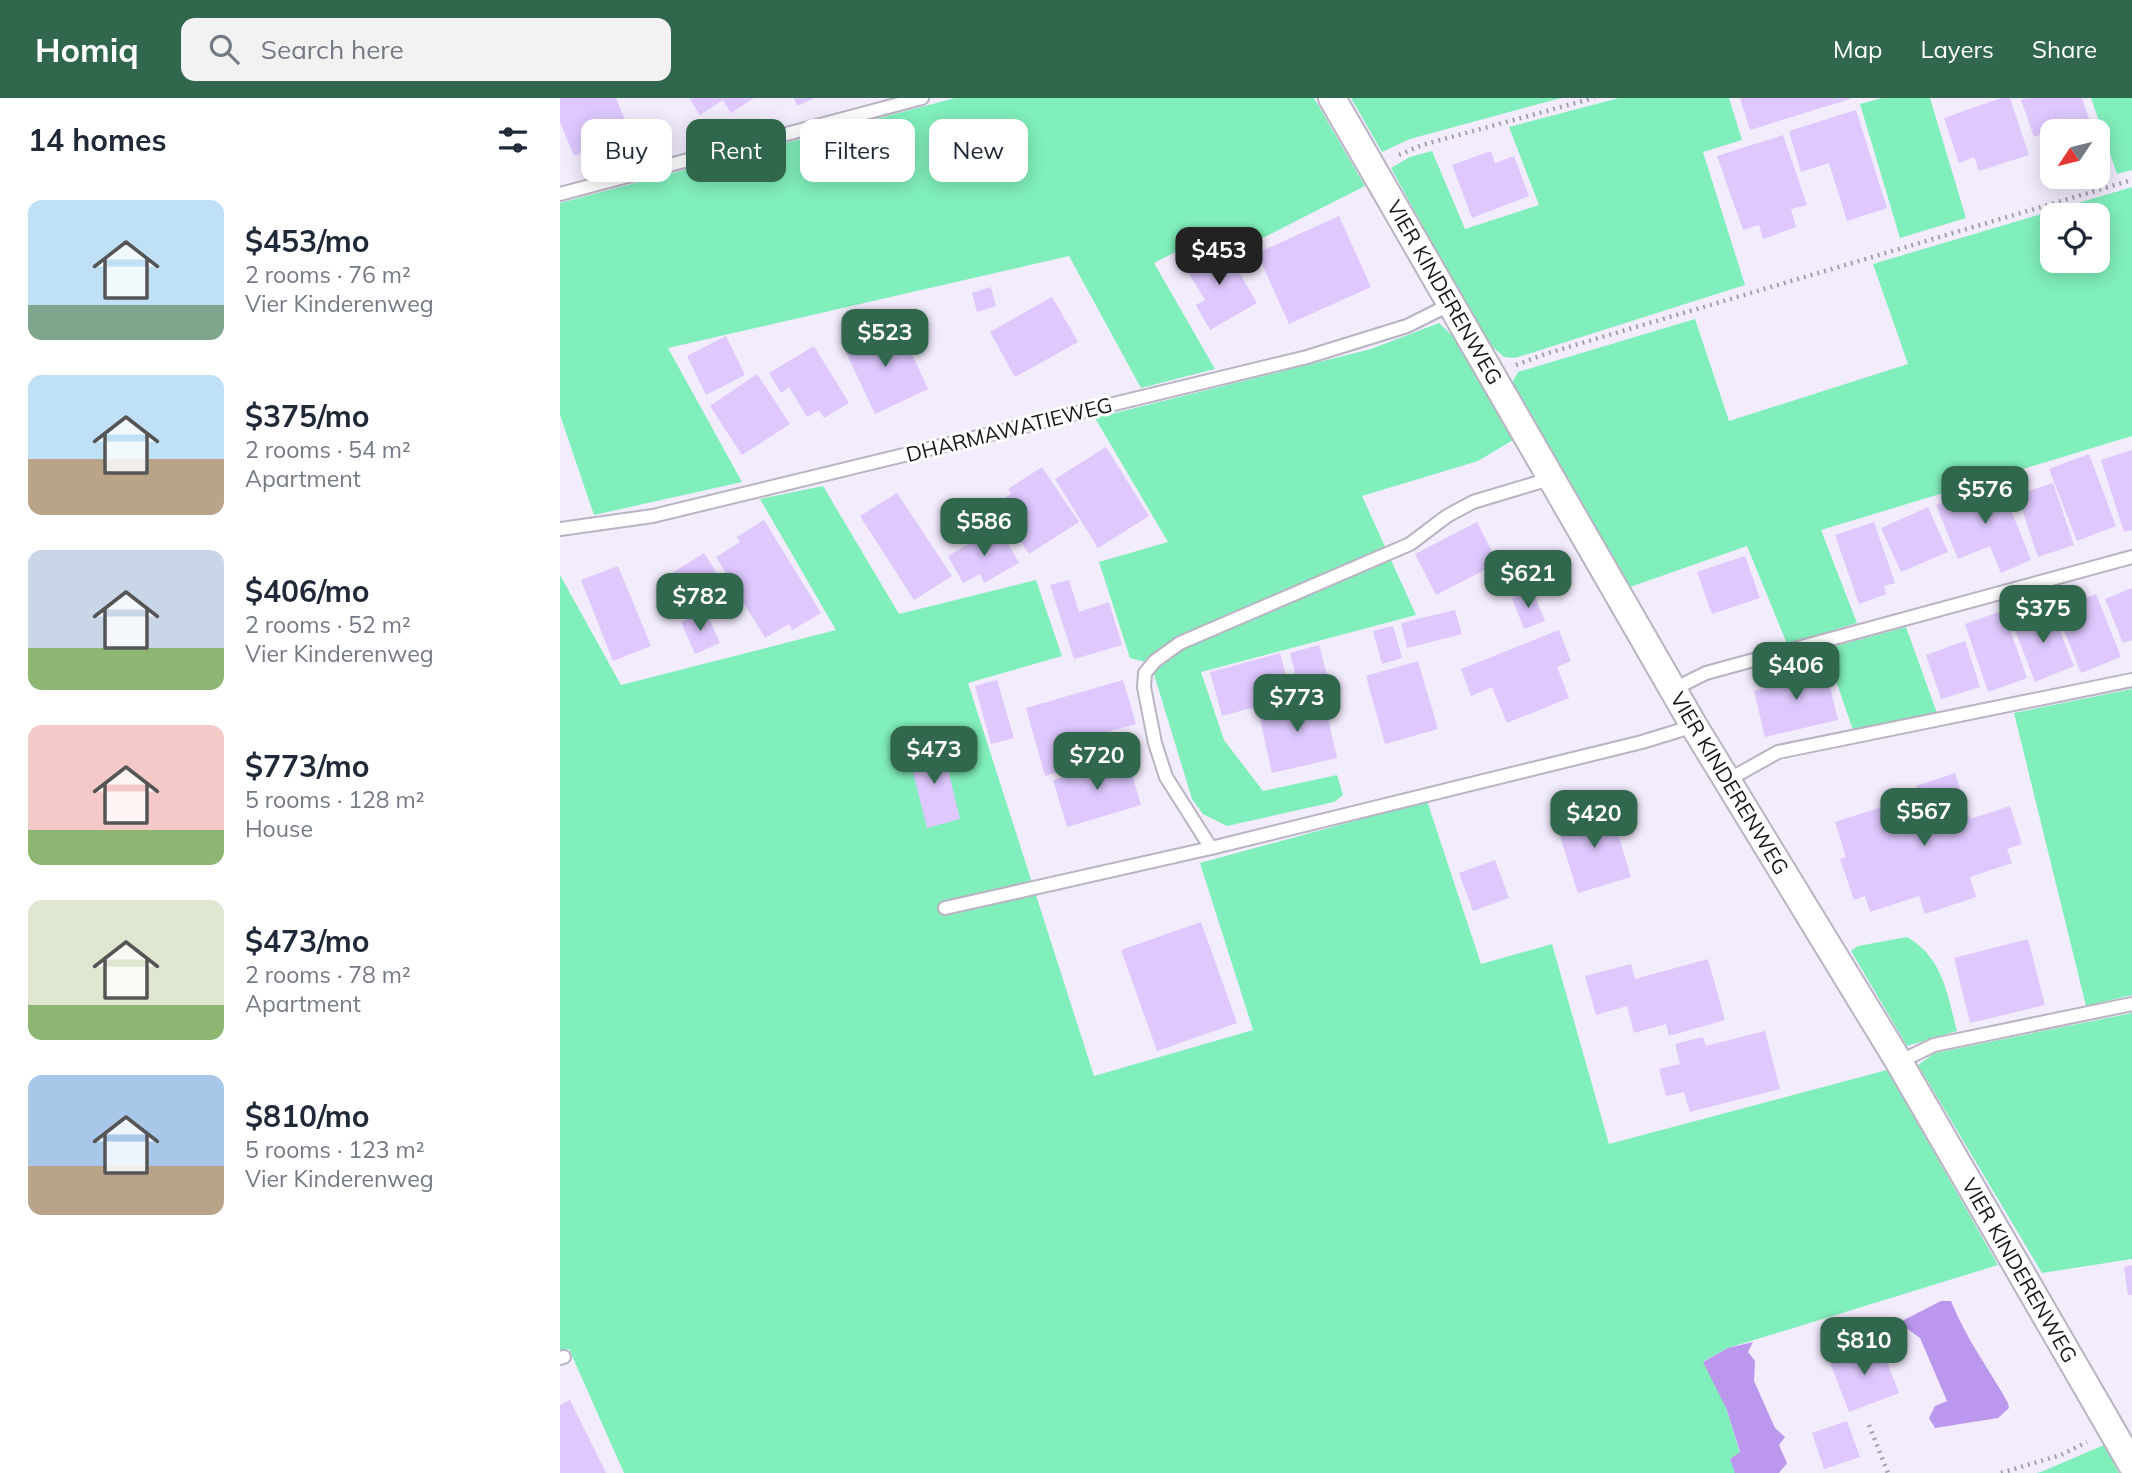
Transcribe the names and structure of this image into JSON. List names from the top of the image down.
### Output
{
  "streets": {
    "street": ["VIER KINDERENWEG"],
    "lane": ["DHARMAWATIEWEG"]
  },
  "crossings": [
    ["VIER KINDERENWEG", "DHARMAWATIEWEG"]
  ],
  "north": "bottom left",
  "page": {
    "header": "Homiq",
    "search": "Search here",
    "nav": ["Map", "Layers", "Share"],
    "heading": "14 homes",
    "chip": [
      "Buy",
      "Rent",
      "Filters",
      "New"
    ],
    "list": [
      {
        "name": "$453/mo",
        "note": "2 rooms · 76 m² · Vier Kinderenweg"
      },
      {
        "name": "$375/mo",
        "note": "2 rooms · 54 m² · Apartment"
      },
      {
        "name": "$406/mo",
        "note": "2 rooms · 52 m² · Vier Kinderenweg"
      },
      {
        "name": "$773/mo",
        "note": "5 rooms · 128 m² · House"
      },
      {
        "name": "$473/mo",
        "note": "2 rooms · 78 m² · Apartment"
      },
      {
        "name": "$810/mo",
        "note": "5 rooms · 123 m² · Vier Kinderenweg"
      }
    ],
    "price": [
      "$453",
      "$523",
      "$576",
      "$586",
      "$621",
      "$782",
      "$375",
      "$406",
      "$773",
      "$473",
      "$720",
      "$567",
      "$420",
      "$810"
    ]
  }
}
